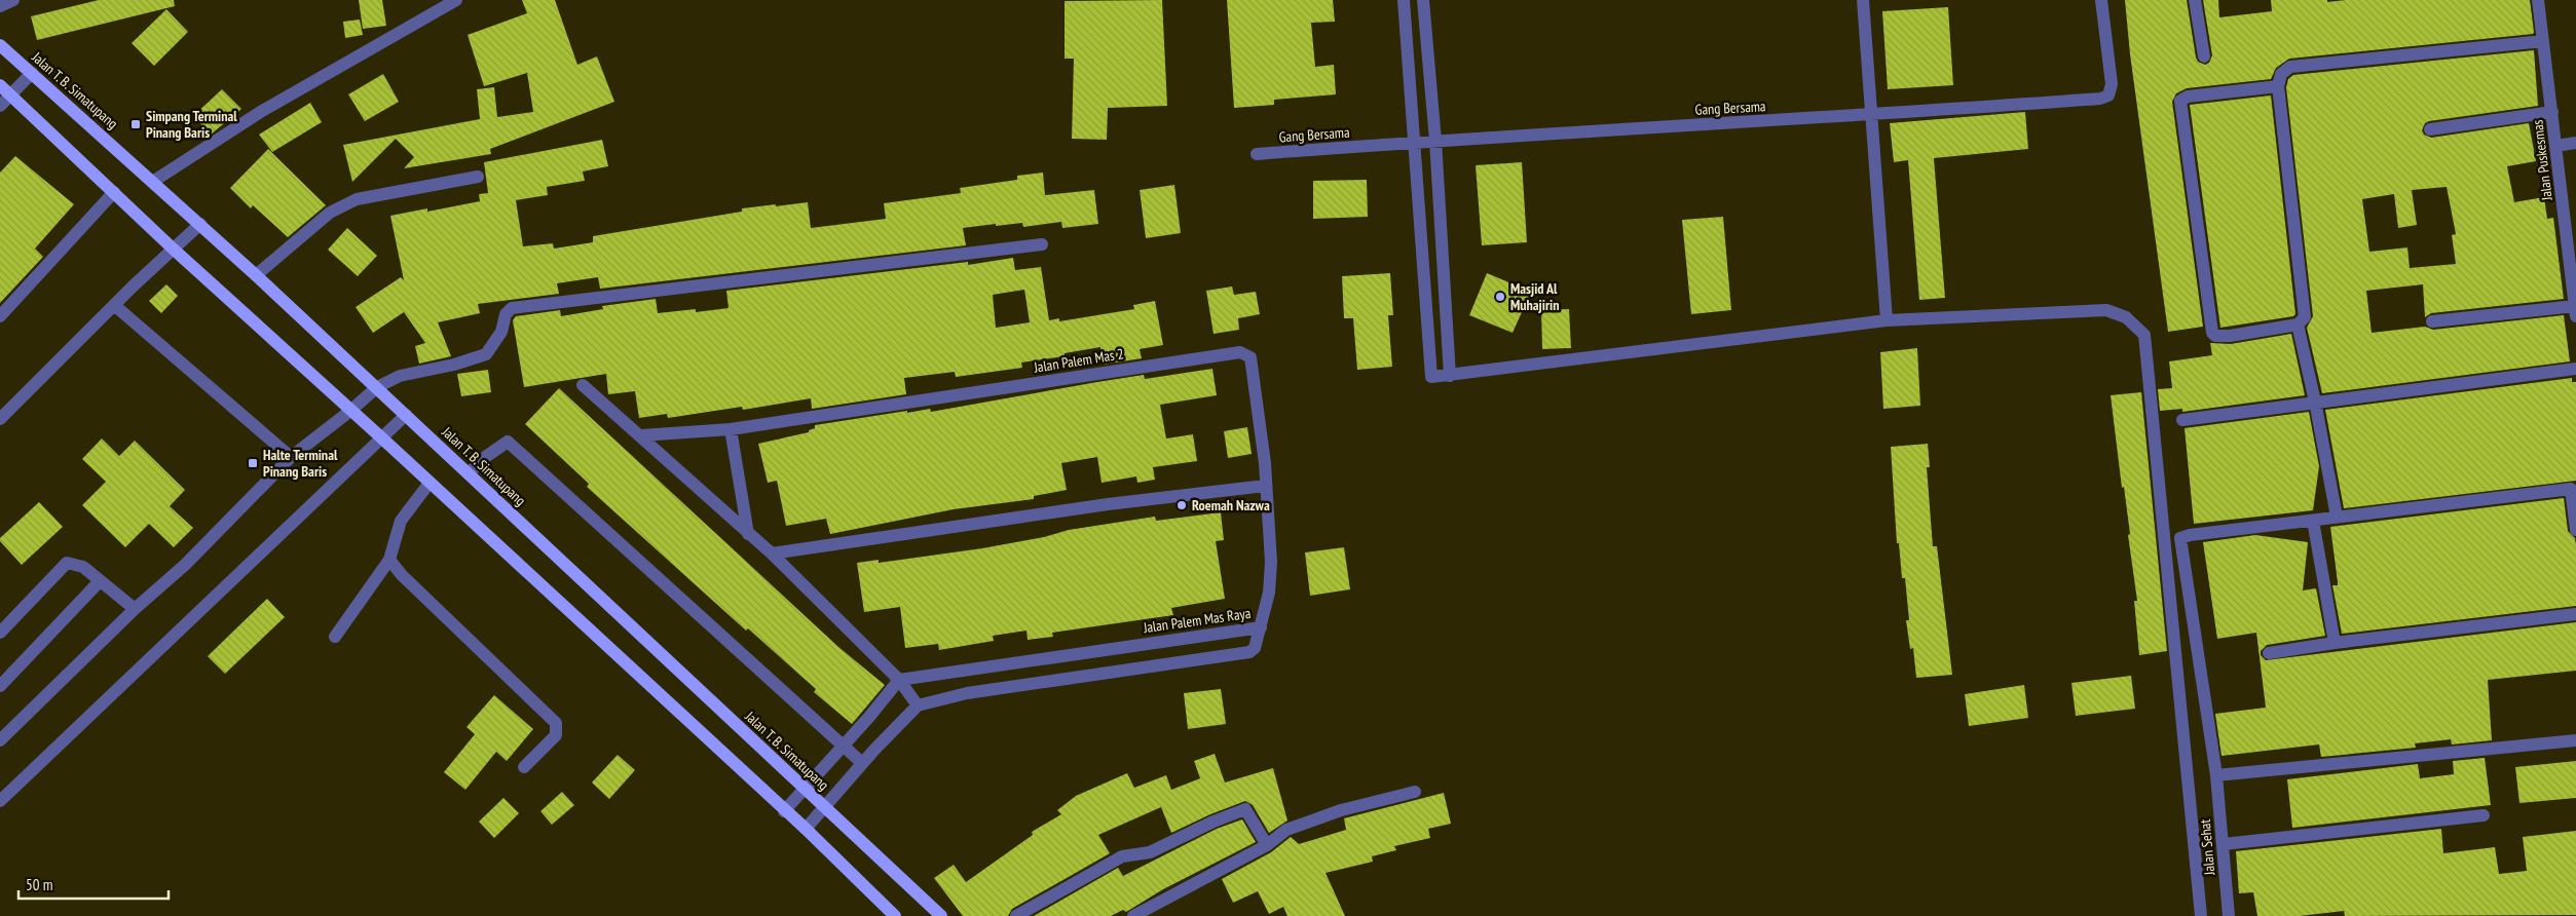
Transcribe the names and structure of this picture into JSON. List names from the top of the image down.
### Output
{
  "streets": {
    "main road": ["Jalan T. B. Simatupang"],
    "street": [
      "Gang Bersama",
      "Jalan Puskesmas",
      "Jalan Palem Mas 2",
      "Jalan Palem Mas Raya",
      "Jalan Sehat"
    ]
  },
  "crossings": [
    ["Jalan Palem Mas 2", "Jalan Palem Mas Raya"]
  ],
  "places": {
    "transit": ["Simpang Terminal Pinang Baris", "Halte Terminal Pinang Baris"],
    "other": ["Masjid Al Muhajirin", "Roemah Nazwa"]
  },
  "scale_bar": "50 m"
}
